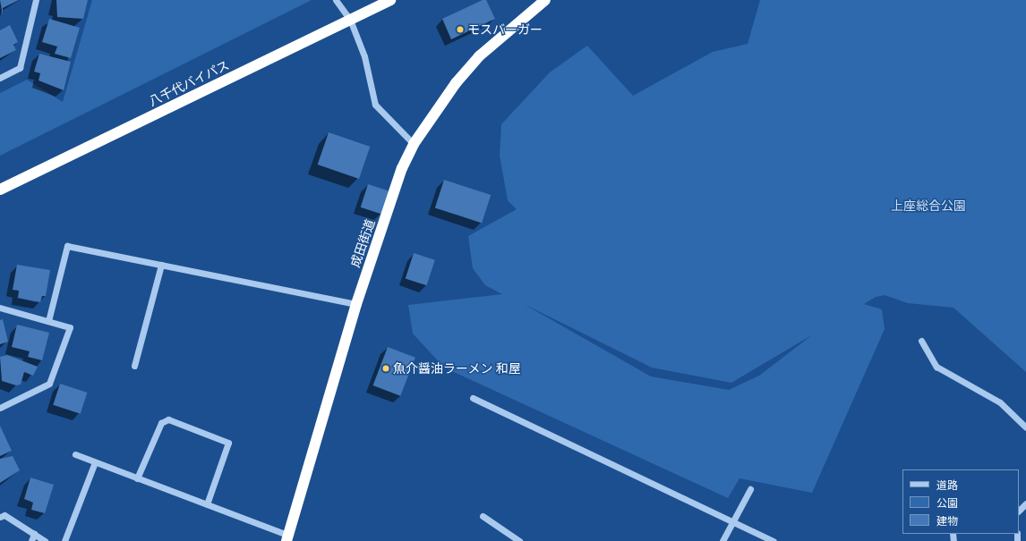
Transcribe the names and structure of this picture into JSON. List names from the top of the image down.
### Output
{
  "streets": {
    "highway": ["八千代バイパス", "成田街道"]
  },
  "parks": ["上座総合公園"],
  "places": ["モスバーガー", "魚介醤油ラーメン 和屋"],
  "legend": ["道路", "公園", "建物"]
}
